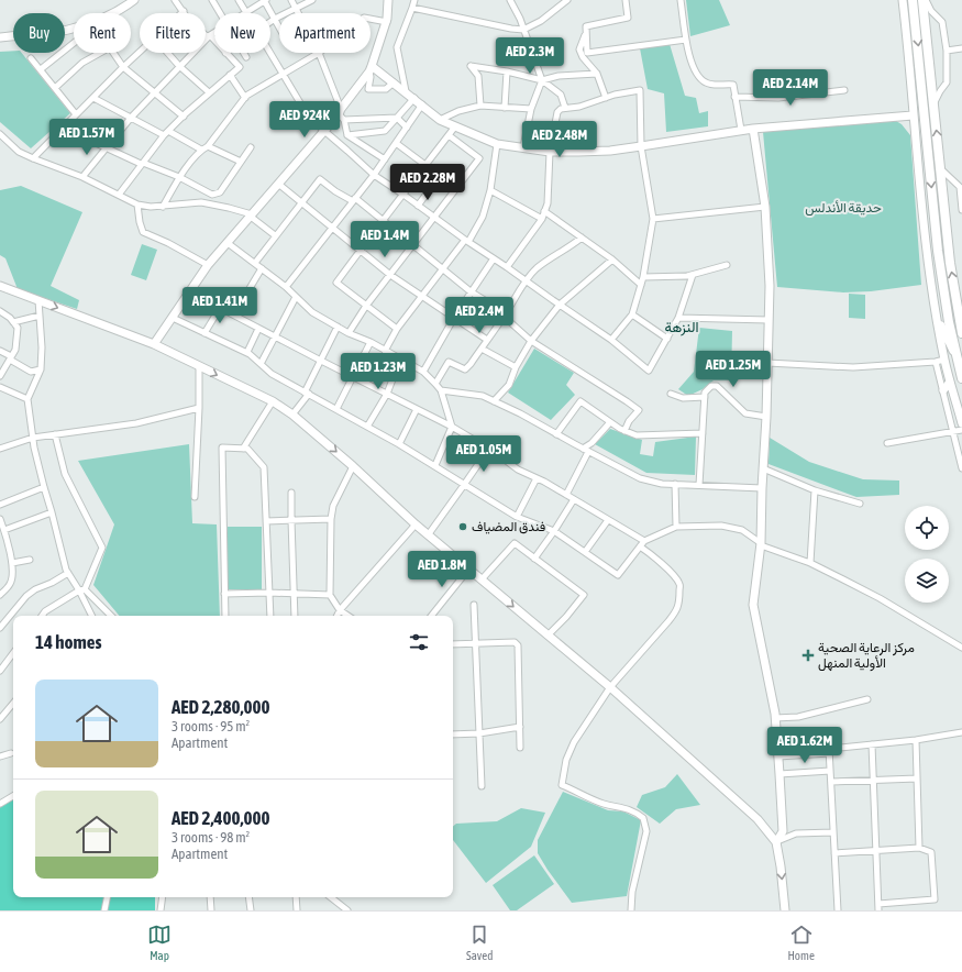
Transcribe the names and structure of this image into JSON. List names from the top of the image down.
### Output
{
  "districts": ["النزهة"],
  "parks": ["حديقة الأندلس"],
  "places": {
    "other": ["فندق المضياف"],
    "health": ["مركز الرعاية الصحية الأولية المنهل"]
  },
  "page": {
    "chip": [
      "Buy",
      "Rent",
      "Filters",
      "New",
      "Apartment"
    ],
    "price": [
      "AED 2.3M",
      "AED 2.14M",
      "AED 924K",
      "AED 1.57M",
      "AED 2.48M",
      "AED 2.28M",
      "AED 1.4M",
      "AED 1.41M",
      "AED 2.4M",
      "AED 1.25M",
      "AED 1.23M",
      "AED 1.05M",
      "AED 1.8M",
      "AED 1.62M"
    ],
    "heading": "14 homes",
    "list": [
      {
        "name": "AED 2,280,000",
        "note": "3 rooms · 95 m² · Apartment"
      },
      {
        "name": "AED 2,400,000",
        "note": "3 rooms · 98 m² · Apartment"
      }
    ],
    "tabs": ["Map", "Saved", "Home"]
  }
}
